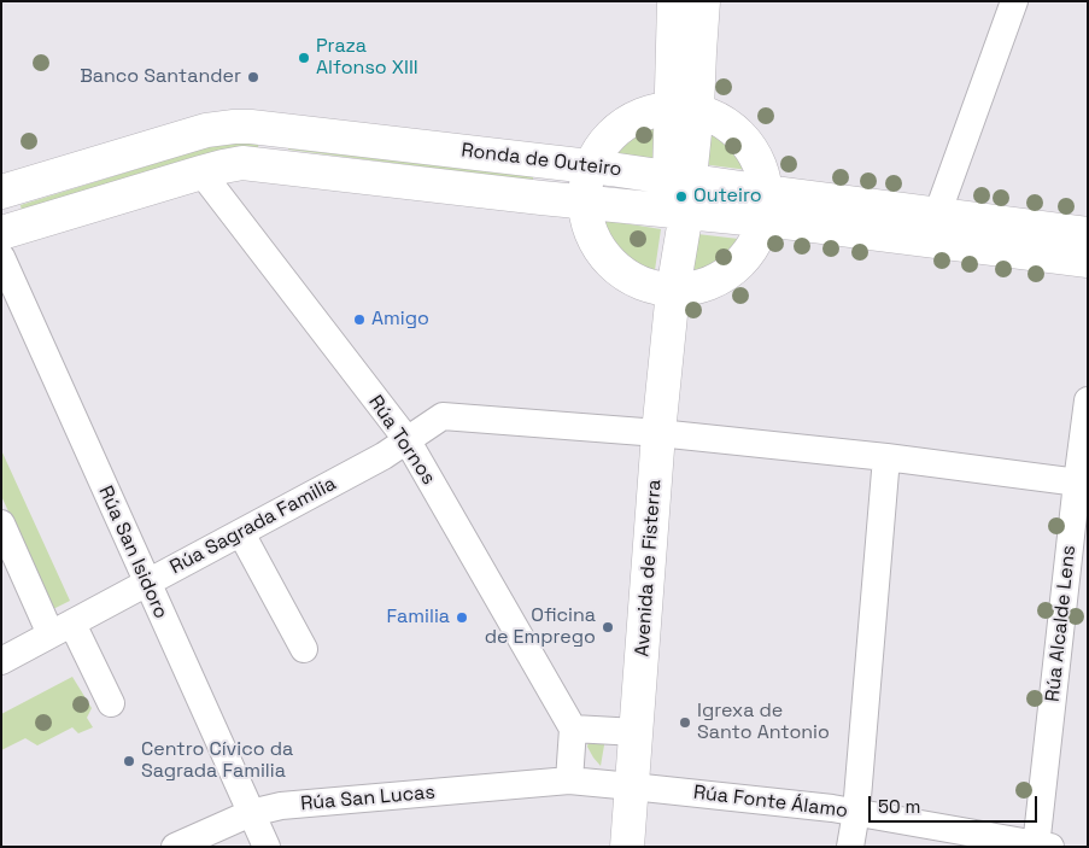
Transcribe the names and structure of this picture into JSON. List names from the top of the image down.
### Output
{
  "streets": {
    "main road": ["Ronda de Outeiro", "Avenida de Fisterra"],
    "street": [
      "Rúa Tornos",
      "Rúa Sagrada Familia",
      "Rúa San Isidoro",
      "Rúa Alcalde Lens",
      "Rúa San Lucas",
      "Rúa Fonte Álamo"
    ]
  },
  "crossings": [
    ["Ronda de Outeiro", "Rúa Tornos"],
    ["Ronda de Outeiro", "Avenida de Fisterra"],
    ["Rúa Tornos", "Rúa Sagrada Familia"],
    ["Rúa Sagrada Familia", "Rúa San Isidoro"],
    ["Rúa Sagrada Familia", "Avenida de Fisterra"],
    ["Rúa Sagrada Familia", "Rúa Alcalde Lens"],
    ["Rúa San Isidoro", "Rúa San Lucas"],
    ["Avenida de Fisterra", "Rúa San Lucas"],
    ["Avenida de Fisterra", "Rúa Fonte Álamo"],
    ["Rúa Alcalde Lens", "Rúa Fonte Álamo"],
    ["Rúa San Lucas", "Rúa Fonte Álamo"]
  ],
  "places": [
    "Praza Alfonso XIII",
    "Banco Santander",
    "Outeiro",
    "Amigo",
    "Familia",
    "Oficina de Emprego",
    "Igrexa de Santo Antonio",
    "Centro Cívico da Sagrada Familia"
  ],
  "scale_bar": "50 m"
}
